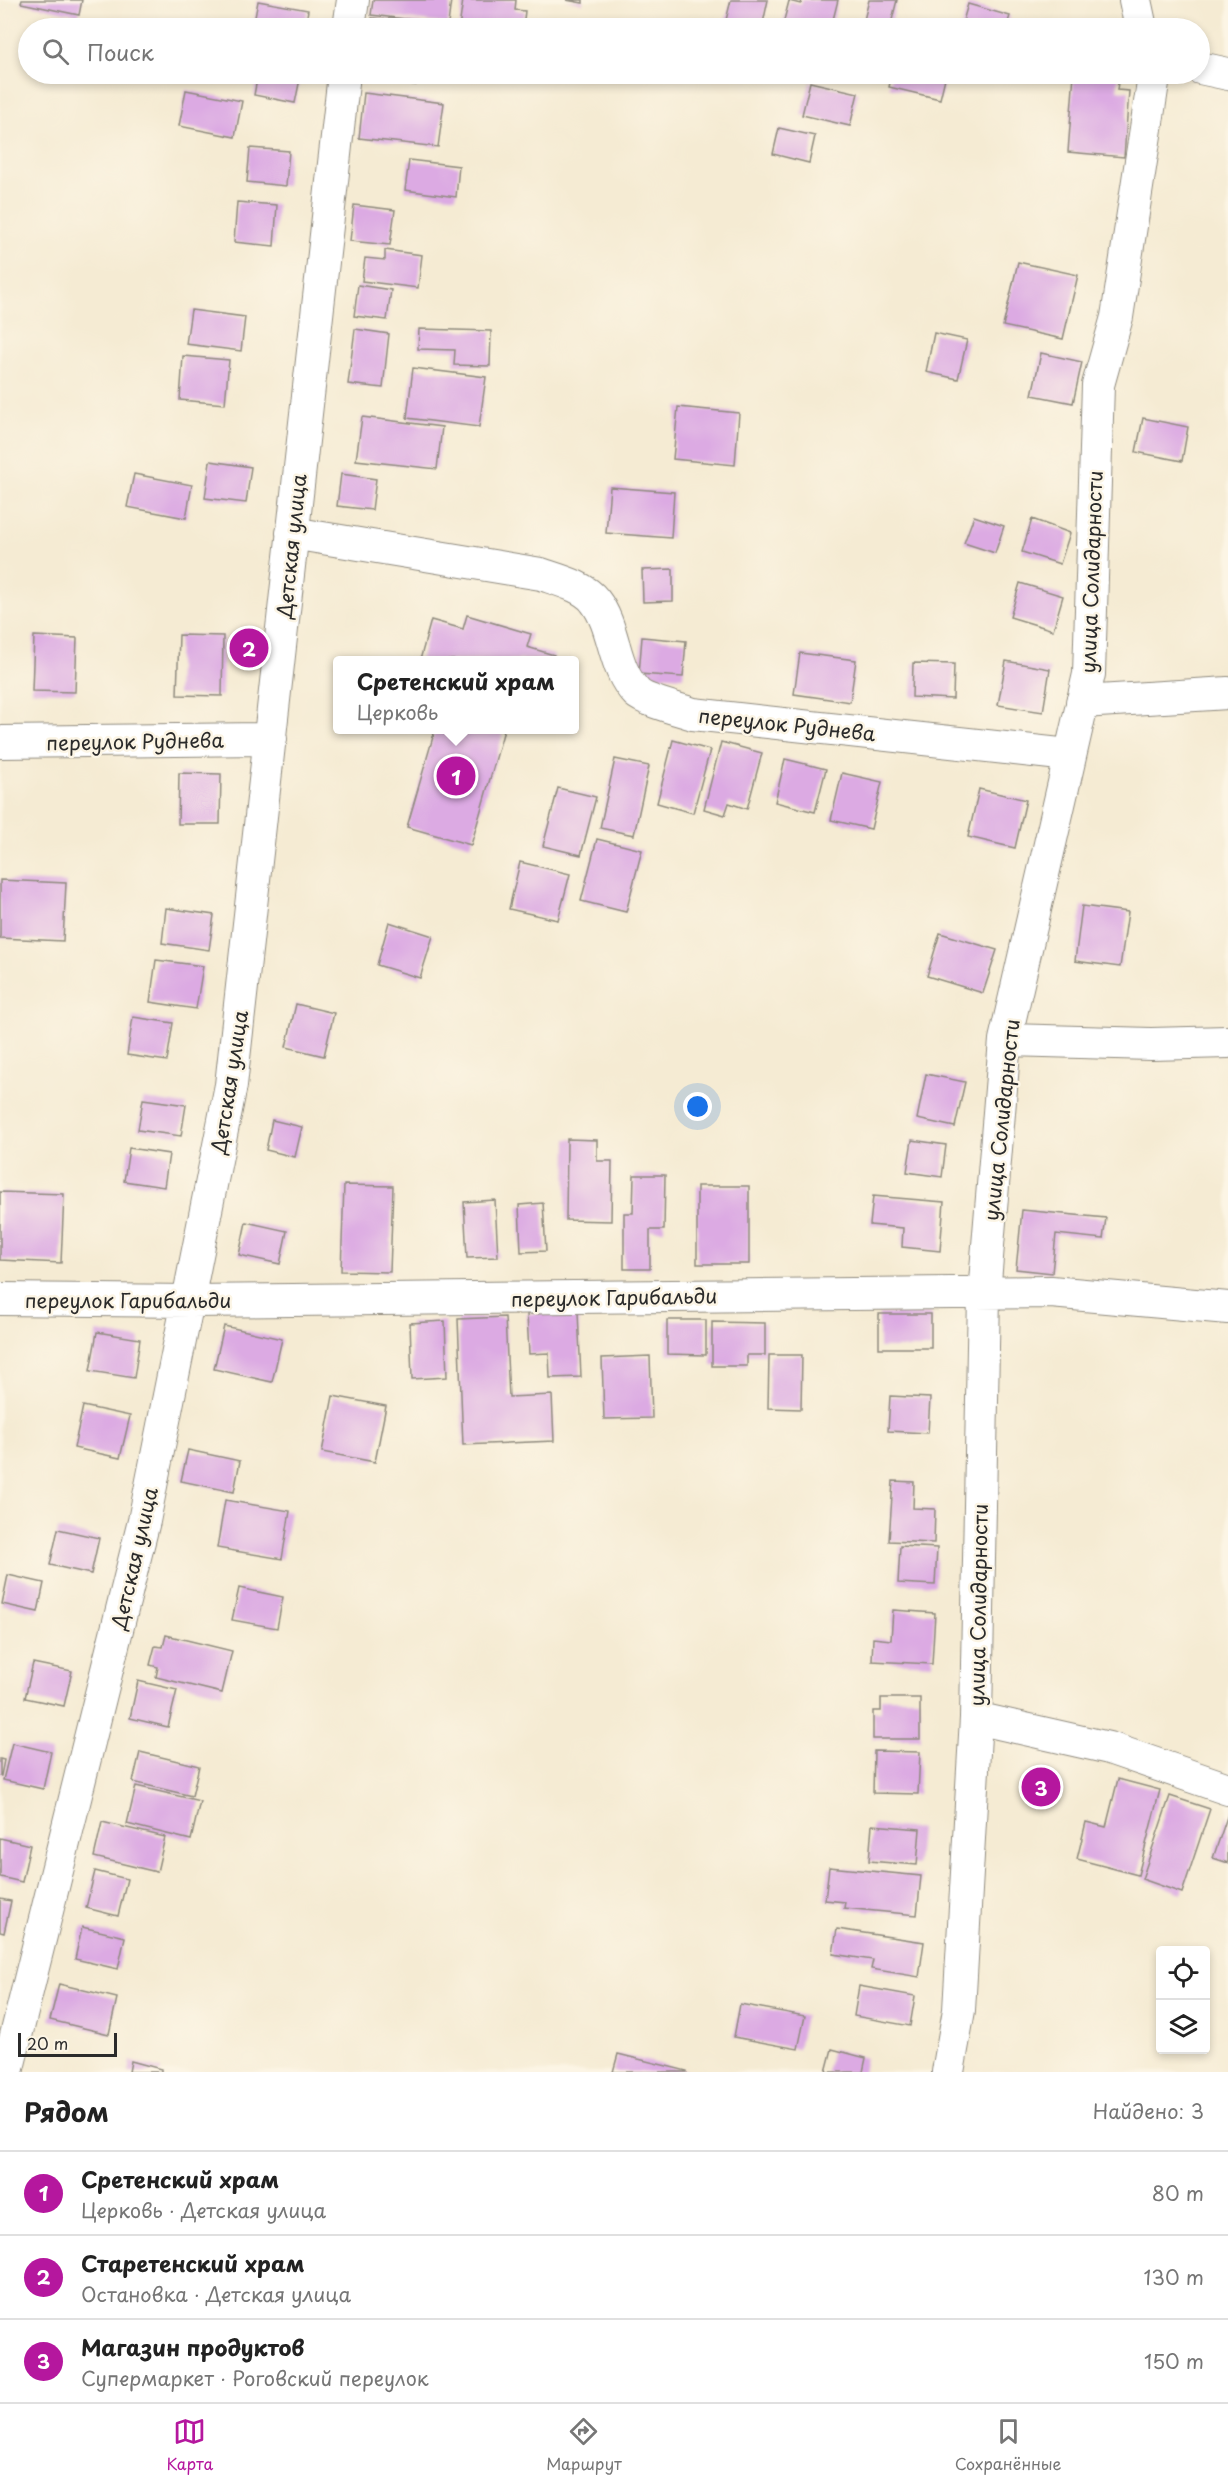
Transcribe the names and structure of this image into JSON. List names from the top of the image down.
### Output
{
  "streets": {
    "street": [
      "Детская улица",
      "улица Солидарности",
      "переулок Руднева",
      "переулок Гарибальди"
    ]
  },
  "crossings": [
    ["Детская улица", "переулок Руднева"],
    ["Детская улица", "переулок Гарибальди"],
    ["улица Солидарности", "переулок Руднева"],
    ["улица Солидарности", "переулок Гарибальди"]
  ],
  "scale_bar": "20 m",
  "page": {
    "search": "Поиск",
    "pins": ["2", "1", "3"],
    "popup": ["Сретенский храм", "Церковь"],
    "scale": "20 m",
    "heading": ["Рядом", "Найдено: 3"],
    "list": [
      {
        "mark": "1",
        "name": "Сретенский храм",
        "note": "Церковь · Детская улица",
        "value": "80 m"
      },
      {
        "mark": "2",
        "name": "Старетенский храм",
        "note": "Остановка · Детская улица",
        "value": "130 m"
      },
      {
        "mark": "3",
        "name": "Магазин продуктов",
        "note": "Супермаркет · Роговский переулок",
        "value": "150 m"
      }
    ],
    "nav": ["Карта", "Маршрут", "Сохранённые"]
  }
}
